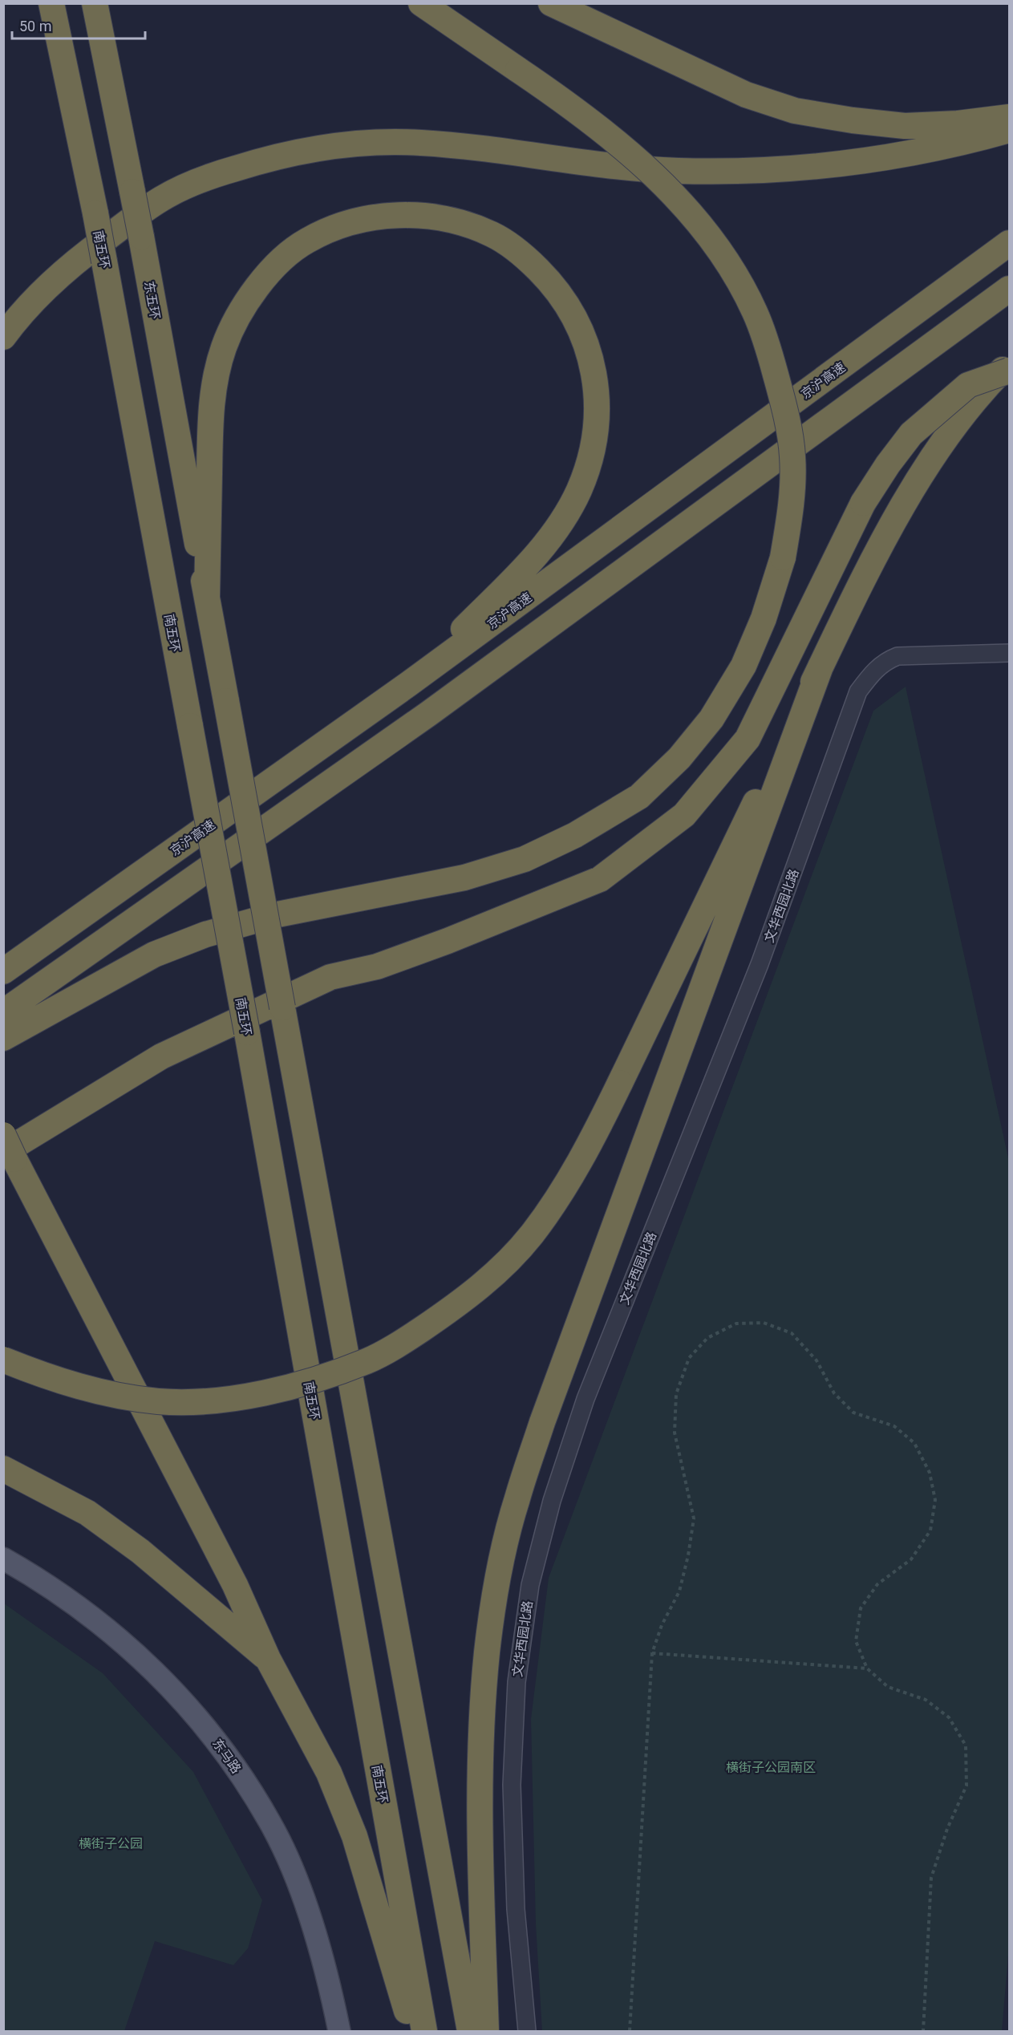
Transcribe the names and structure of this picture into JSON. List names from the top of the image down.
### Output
{
  "streets": {
    "highway": ["南五环", "东五环", "京沪高速"],
    "main road": ["东马路"],
    "street": ["文华西园北路"]
  },
  "parks": ["横街子公园南区", "横街子公园"],
  "scale_bar": "50 m"
}
